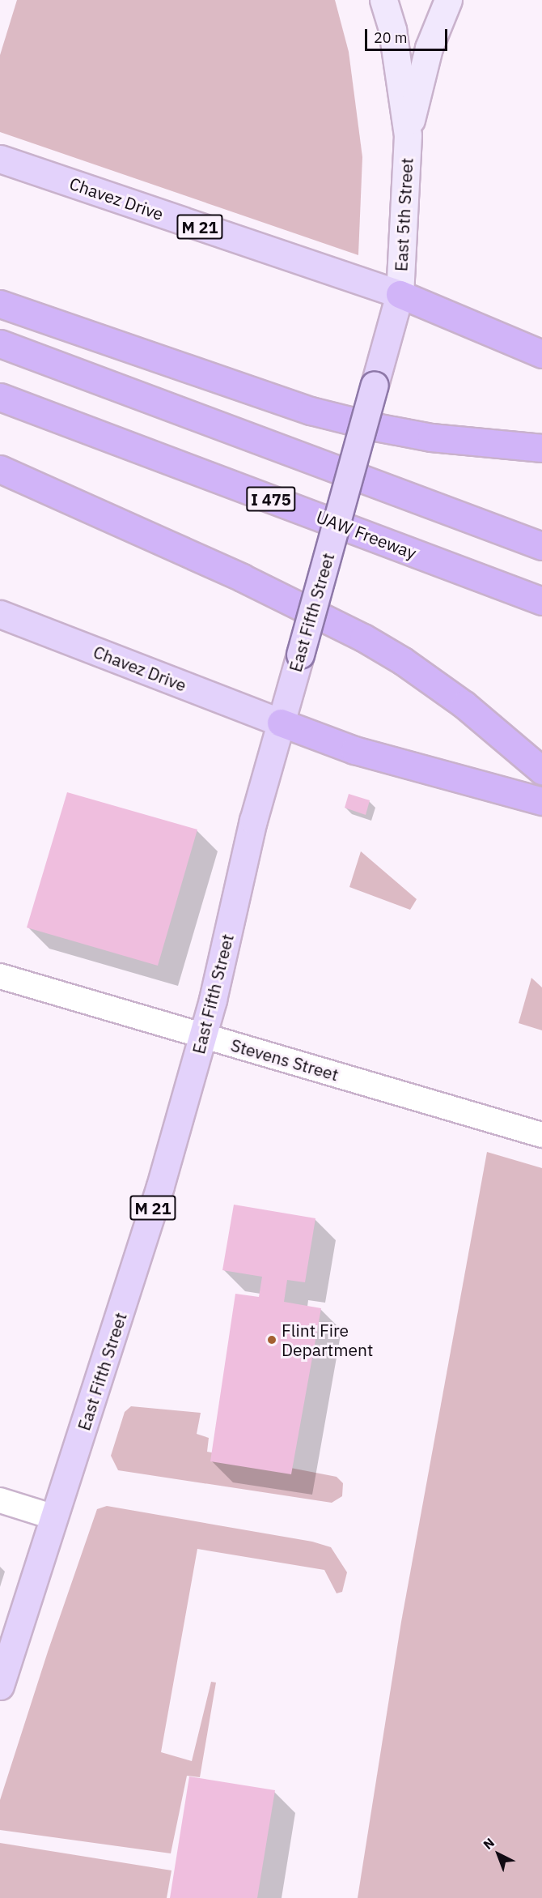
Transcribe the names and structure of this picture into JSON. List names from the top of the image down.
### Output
{
  "streets": {
    "highway": ["I 475", "UAW Freeway"],
    "main road": [
      "Chavez Drive",
      "East 5th Street",
      "M 21",
      "East Fifth Street"
    ],
    "street": ["Stevens Street"]
  },
  "crossings": [
    ["Chavez Drive", "East 5th Street"],
    ["Chavez Drive", "East Fifth Street"],
    ["East 5th Street", "East Fifth Street"],
    ["East Fifth Street", "Stevens Street"]
  ],
  "places": ["Flint Fire Department"],
  "scale_bar": "20 m",
  "north": "top left"
}
